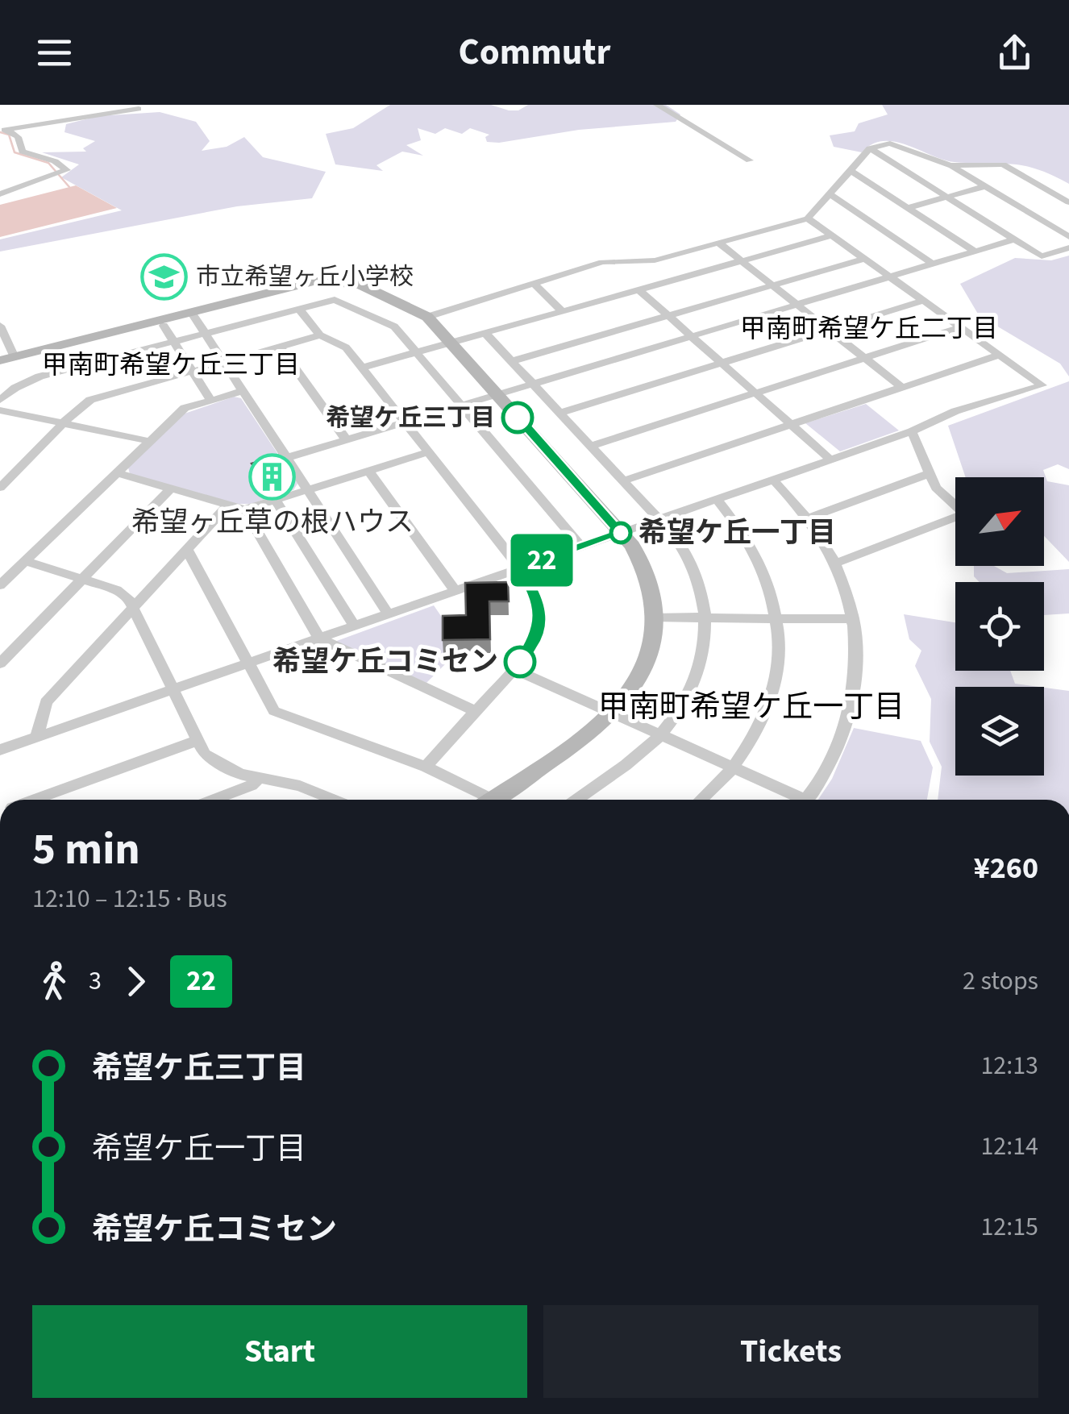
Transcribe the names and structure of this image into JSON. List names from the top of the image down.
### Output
{
  "districts": ["甲南町希望ケ丘二丁目", "甲南町希望ケ丘三丁目", "甲南町希望ケ丘一丁目"],
  "places": {
    "school or university": ["市立希望ヶ丘小学校"],
    "other": ["希望ケ丘三丁目", "希望ケ丘一丁目", "希望ケ丘コミセン"],
    "building": ["希望ヶ丘草の根ハウス"]
  },
  "lines": ["bus line 22"],
  "north": "top right",
  "page": {
    "header": "Commutr",
    "on_map": "22",
    "heading": ["5 min", "12:10 – 12:15 · Bus", "¥260"],
    "legs": ["3", "22", "2 stops"],
    "list": [
      {
        "name": "希望ケ丘三丁目",
        "value": "12:13"
      },
      {
        "name": "希望ケ丘一丁目",
        "value": "12:14"
      },
      {
        "name": "希望ケ丘コミセン",
        "value": "12:15"
      }
    ],
    "buttons": ["Start", "Tickets"]
  }
}
